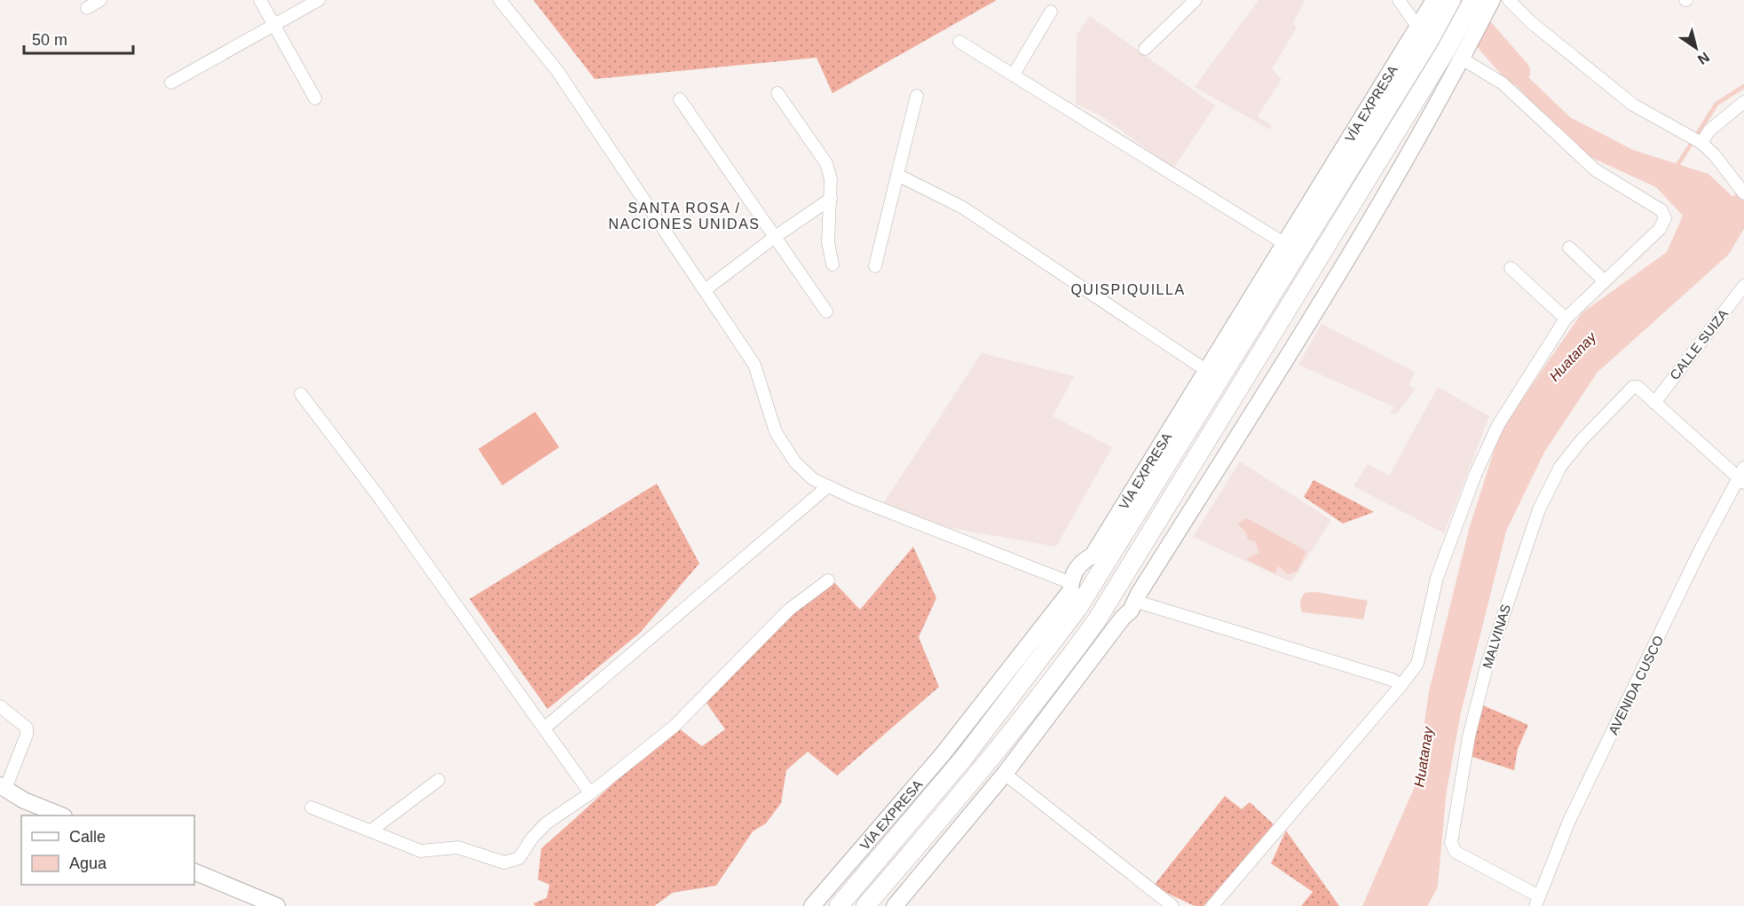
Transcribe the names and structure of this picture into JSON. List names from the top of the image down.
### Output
{
  "streets": {
    "main road": ["VÍA EXPRESA"],
    "street": ["CALLE SUIZA", "MALVINAS", "AVENIDA CUSCO"]
  },
  "crossings": [
    ["CALLE SUIZA", "MALVINAS"],
    ["MALVINAS", "AVENIDA CUSCO"]
  ],
  "districts": ["SANTA ROSA / NACIONES UNIDAS", "QUISPIQUILLA"],
  "water": ["Huatanay"],
  "legend": ["Calle", "Agua"],
  "scale_bar": "50 m",
  "north": "bottom right"
}
